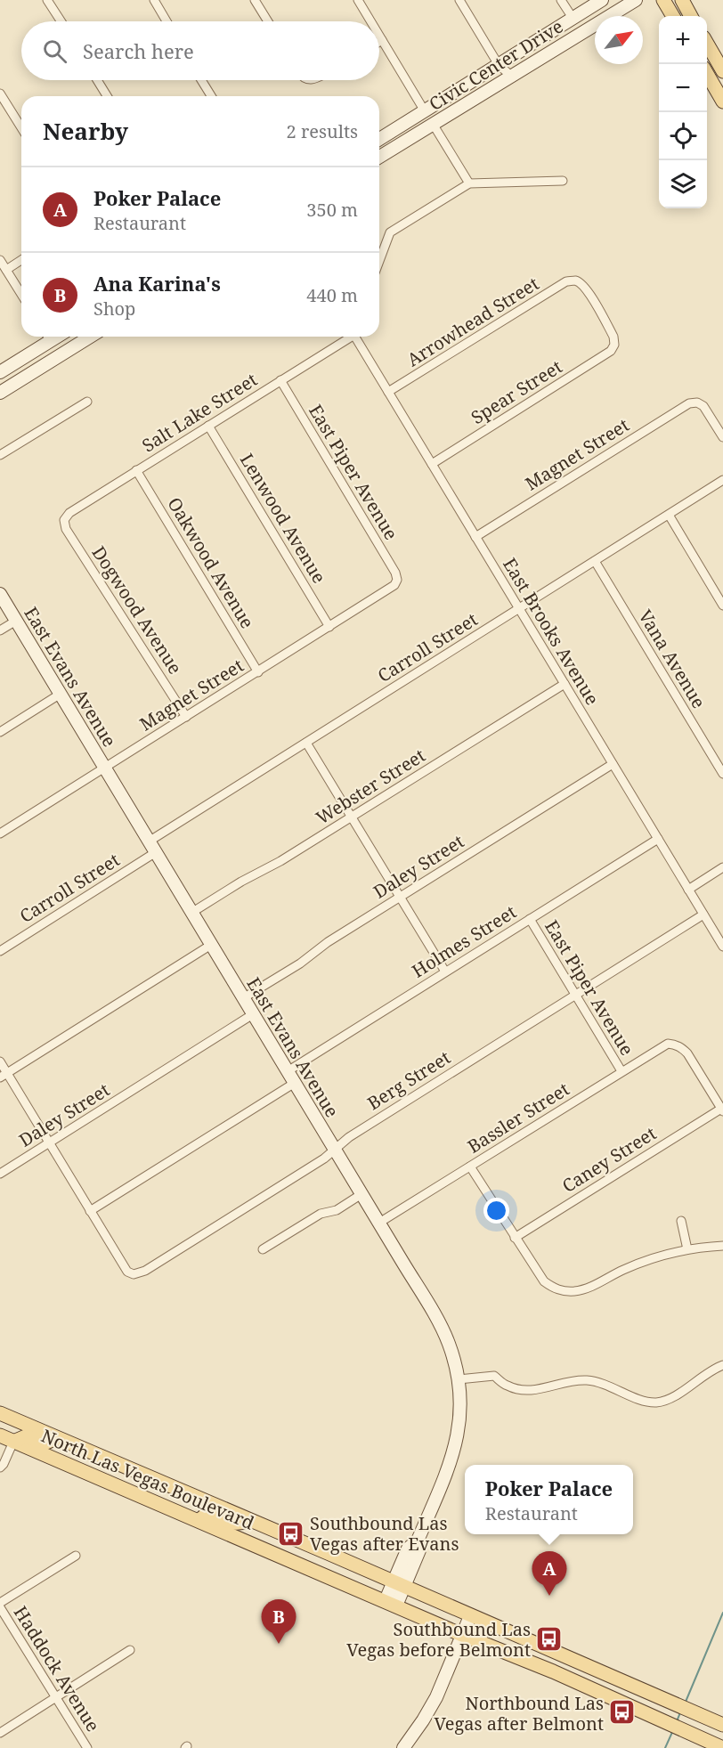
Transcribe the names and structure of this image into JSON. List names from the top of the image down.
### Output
{
  "streets": {
    "main road": ["North Las Vegas Boulevard"],
    "street": [
      "Civic Center Drive",
      "Arrowhead Street",
      "Spear Street",
      "Salt Lake Street",
      "Magnet Street",
      "East Piper Avenue",
      "Lenwood Avenue",
      "Oakwood Avenue",
      "Dogwood Avenue",
      "East Brooks Avenue",
      "Carroll Street",
      "Vana Avenue",
      "East Evans Avenue",
      "Webster Street",
      "Daley Street",
      "Holmes Street",
      "Berg Street",
      "Bassler Street",
      "Caney Street",
      "Haddock Avenue"
    ]
  },
  "crossings": [
    ["Arrowhead Street", "Spear Street"],
    ["Arrowhead Street", "East Brooks Avenue"],
    ["Spear Street", "East Brooks Avenue"],
    ["Salt Lake Street", "East Piper Avenue"],
    ["Salt Lake Street", "Lenwood Avenue"],
    ["Salt Lake Street", "Oakwood Avenue"],
    ["Salt Lake Street", "Dogwood Avenue"],
    ["Magnet Street", "East Piper Avenue"],
    ["Magnet Street", "Lenwood Avenue"],
    ["Magnet Street", "Oakwood Avenue"],
    ["Magnet Street", "Dogwood Avenue"],
    ["Magnet Street", "East Brooks Avenue"],
    ["Magnet Street", "East Evans Avenue"],
    ["East Piper Avenue", "Holmes Street"],
    ["East Piper Avenue", "Berg Street"],
    ["East Piper Avenue", "Bassler Street"],
    ["East Brooks Avenue", "Carroll Street"],
    ["East Brooks Avenue", "Webster Street"],
    ["East Brooks Avenue", "Daley Street"],
    ["East Brooks Avenue", "Holmes Street"],
    ["East Brooks Avenue", "Berg Street"],
    ["Carroll Street", "Vana Avenue"],
    ["Carroll Street", "East Evans Avenue"],
    ["East Evans Avenue", "Webster Street"],
    ["East Evans Avenue", "Daley Street"],
    ["East Evans Avenue", "Holmes Street"],
    ["East Evans Avenue", "Berg Street"],
    ["East Evans Avenue", "Bassler Street"],
    ["East Evans Avenue", "North Las Vegas Boulevard"],
    ["Bassler Street", "Caney Street"]
  ],
  "places": {
    "bus stop": ["Southbound Las Vegas after Evans", "Southbound Las Vegas before Belmont", "Northbound Las Vegas after Belmont"]
  },
  "north": "top right",
  "page": {
    "map_buttons": ["+", "−"],
    "search": "Search here",
    "heading": ["Nearby", "2 results"],
    "list": [
      {
        "mark": "A",
        "name": "Poker Palace",
        "note": "Restaurant",
        "value": "350 m"
      },
      {
        "mark": "B",
        "name": "Ana Karina's",
        "note": "Shop",
        "value": "440 m"
      }
    ],
    "popup": ["Poker Palace", "Restaurant"],
    "pins": ["A", "B"]
  }
}
